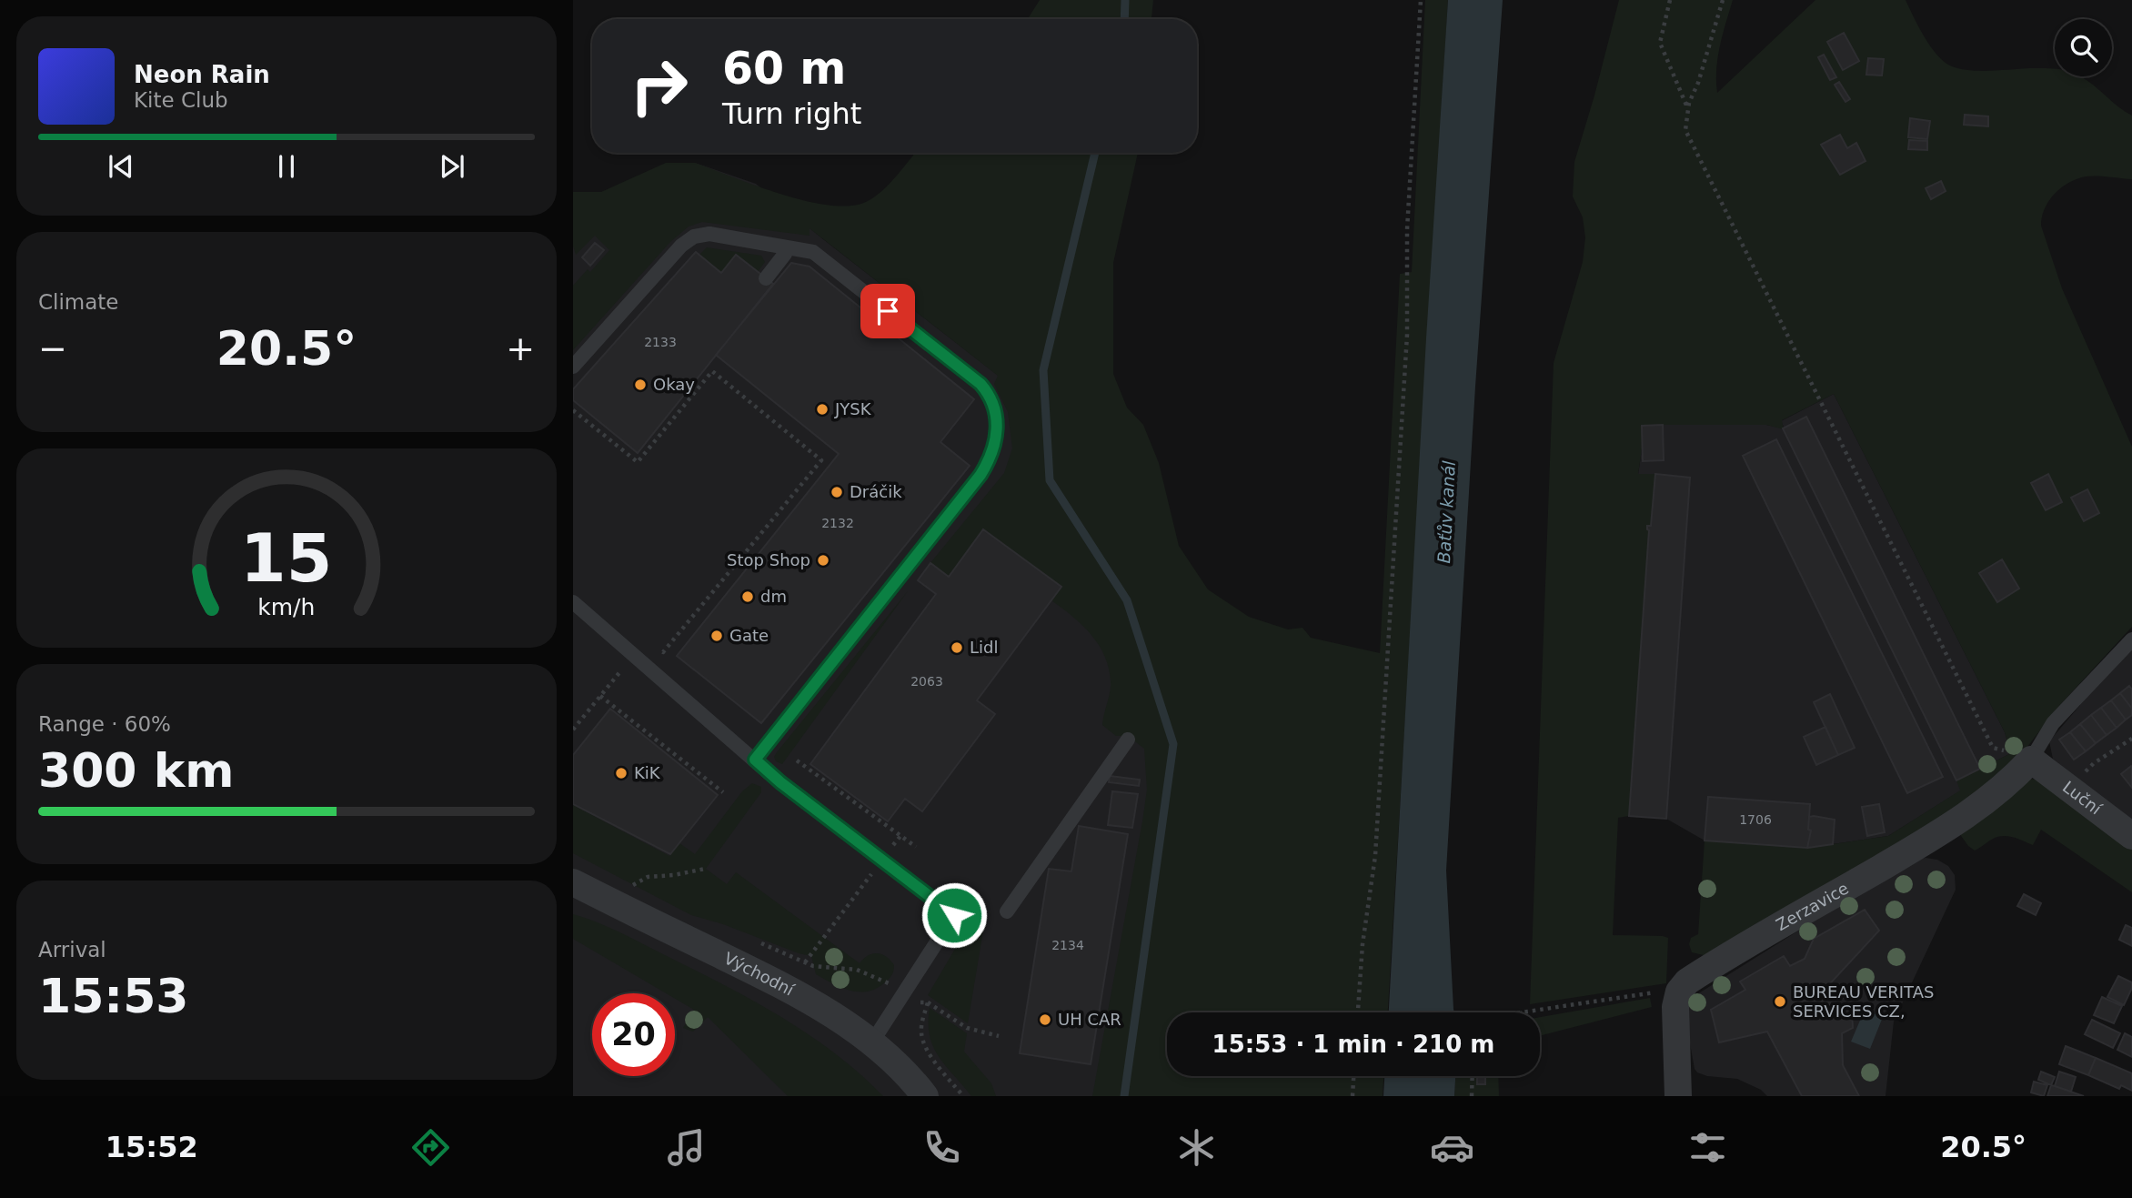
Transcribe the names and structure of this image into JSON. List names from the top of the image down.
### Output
{
  "streets": {
    "street": ["Luční", "Zerzavice", "Východní"]
  },
  "crossings": [
    ["Luční", "Zerzavice"]
  ],
  "water": ["Baťův kanál"],
  "places": [
    "Okay",
    "JYSK",
    "Dráčik",
    "Stop Shop",
    "dm",
    "Gate",
    "Lidl",
    "KiK",
    "BUREAU VERITAS SERVICES CZ,",
    "UH CAR"
  ],
  "house_numbers": [
    "2133",
    "2132",
    "2063",
    "1706",
    "2134"
  ],
  "page": {
    "turn": ["60 m", "Turn right"],
    "song": ["Neon Rain", "Kite Club"],
    "tile": [
      "Climate",
      ["Range · 60%", "300 km"],
      ["Arrival", "15:53"]
    ],
    "heat": ["−", "20.5°", "+"],
    "limit": "20",
    "trip": "15:53 · 1 min · 210 m",
    "tabs": ["15:52", "20.5°"],
    "gauge": ["15", "km/h"]
  }
}
